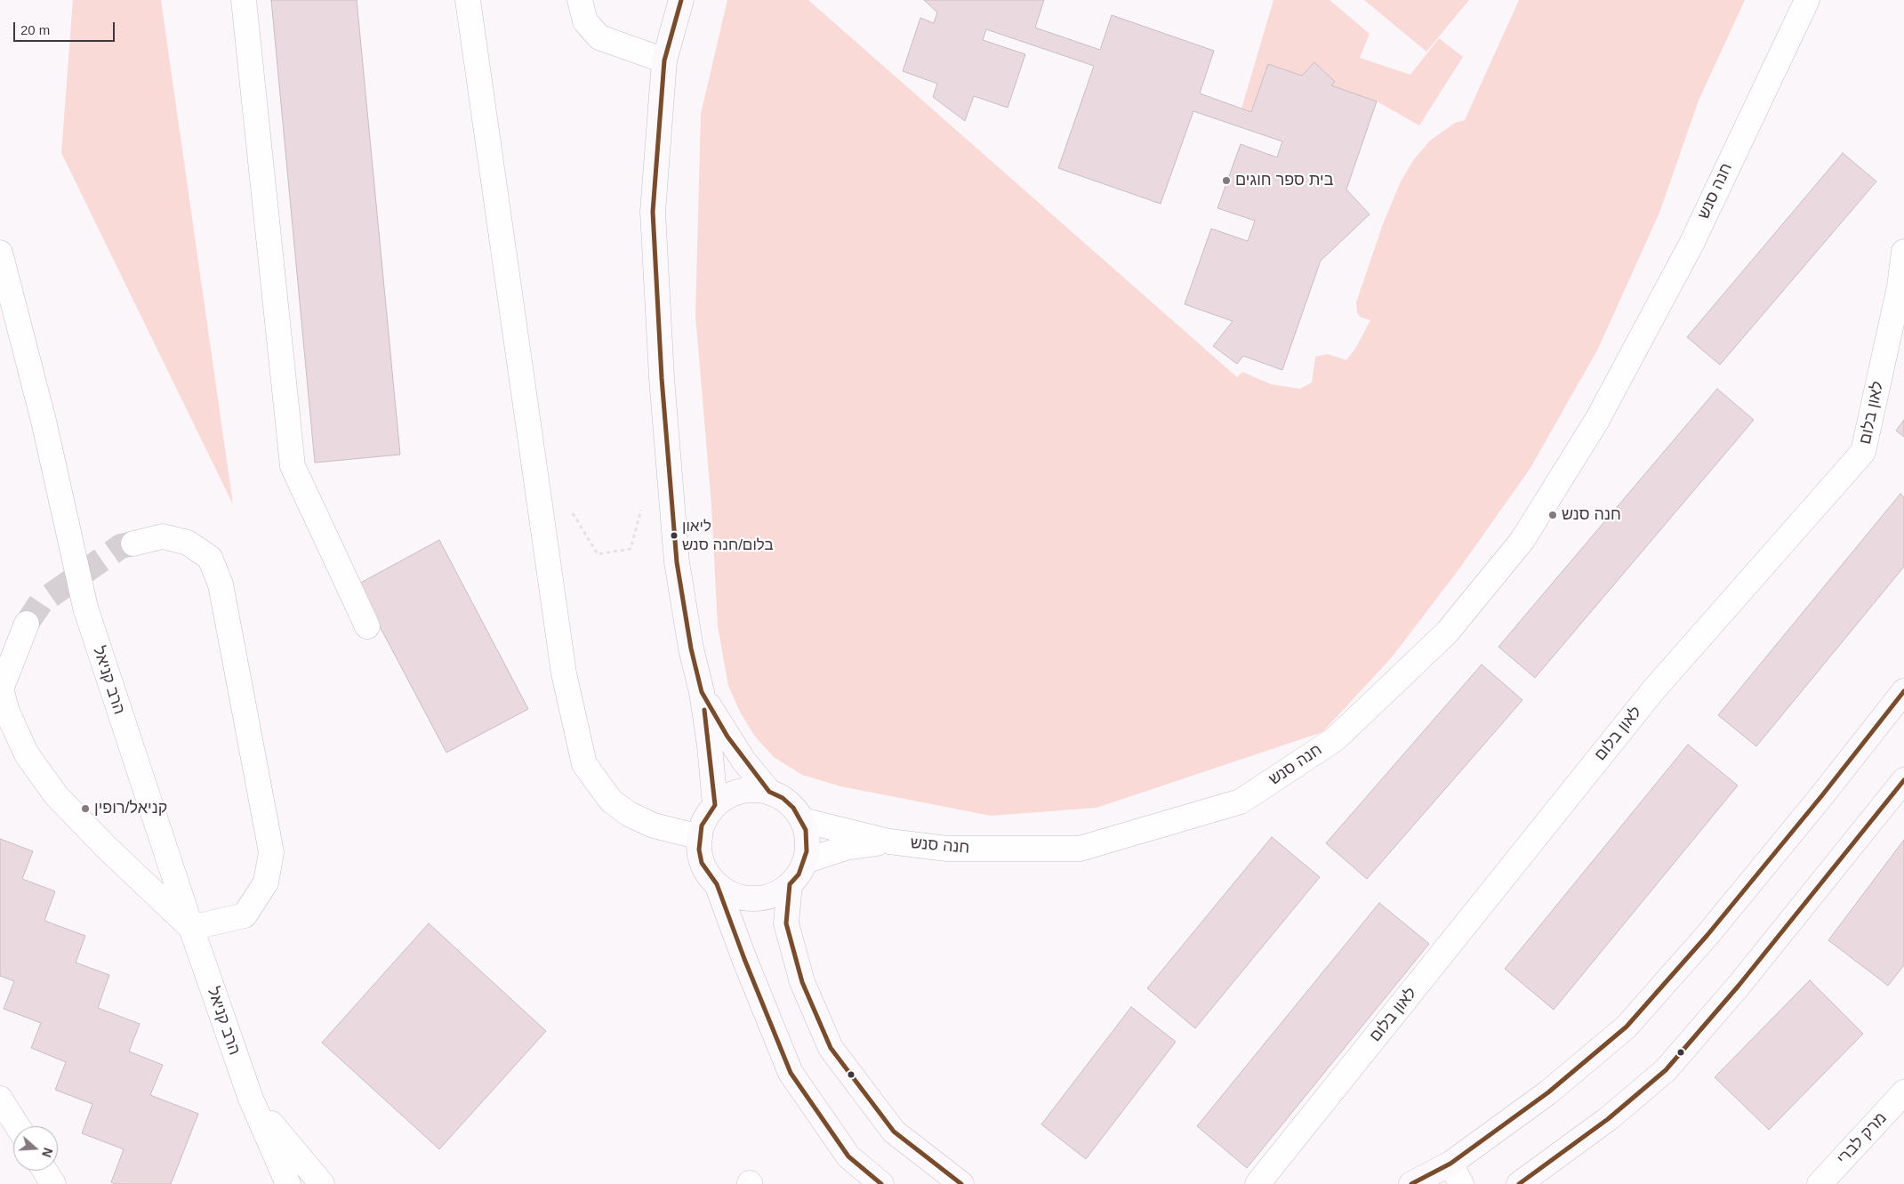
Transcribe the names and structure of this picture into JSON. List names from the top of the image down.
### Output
{
  "streets": {
    "street": [
      "חנה סנש",
      "לאון בלום",
      "הרב קניאל",
      "מרק לברי"
    ]
  },
  "places": [
    "בית ספר חוגים",
    "חנה סנש",
    "ליאון בלום/חנה סנש",
    "קניאל/רופין"
  ],
  "scale_bar": "20 m",
  "north": "right"
}
